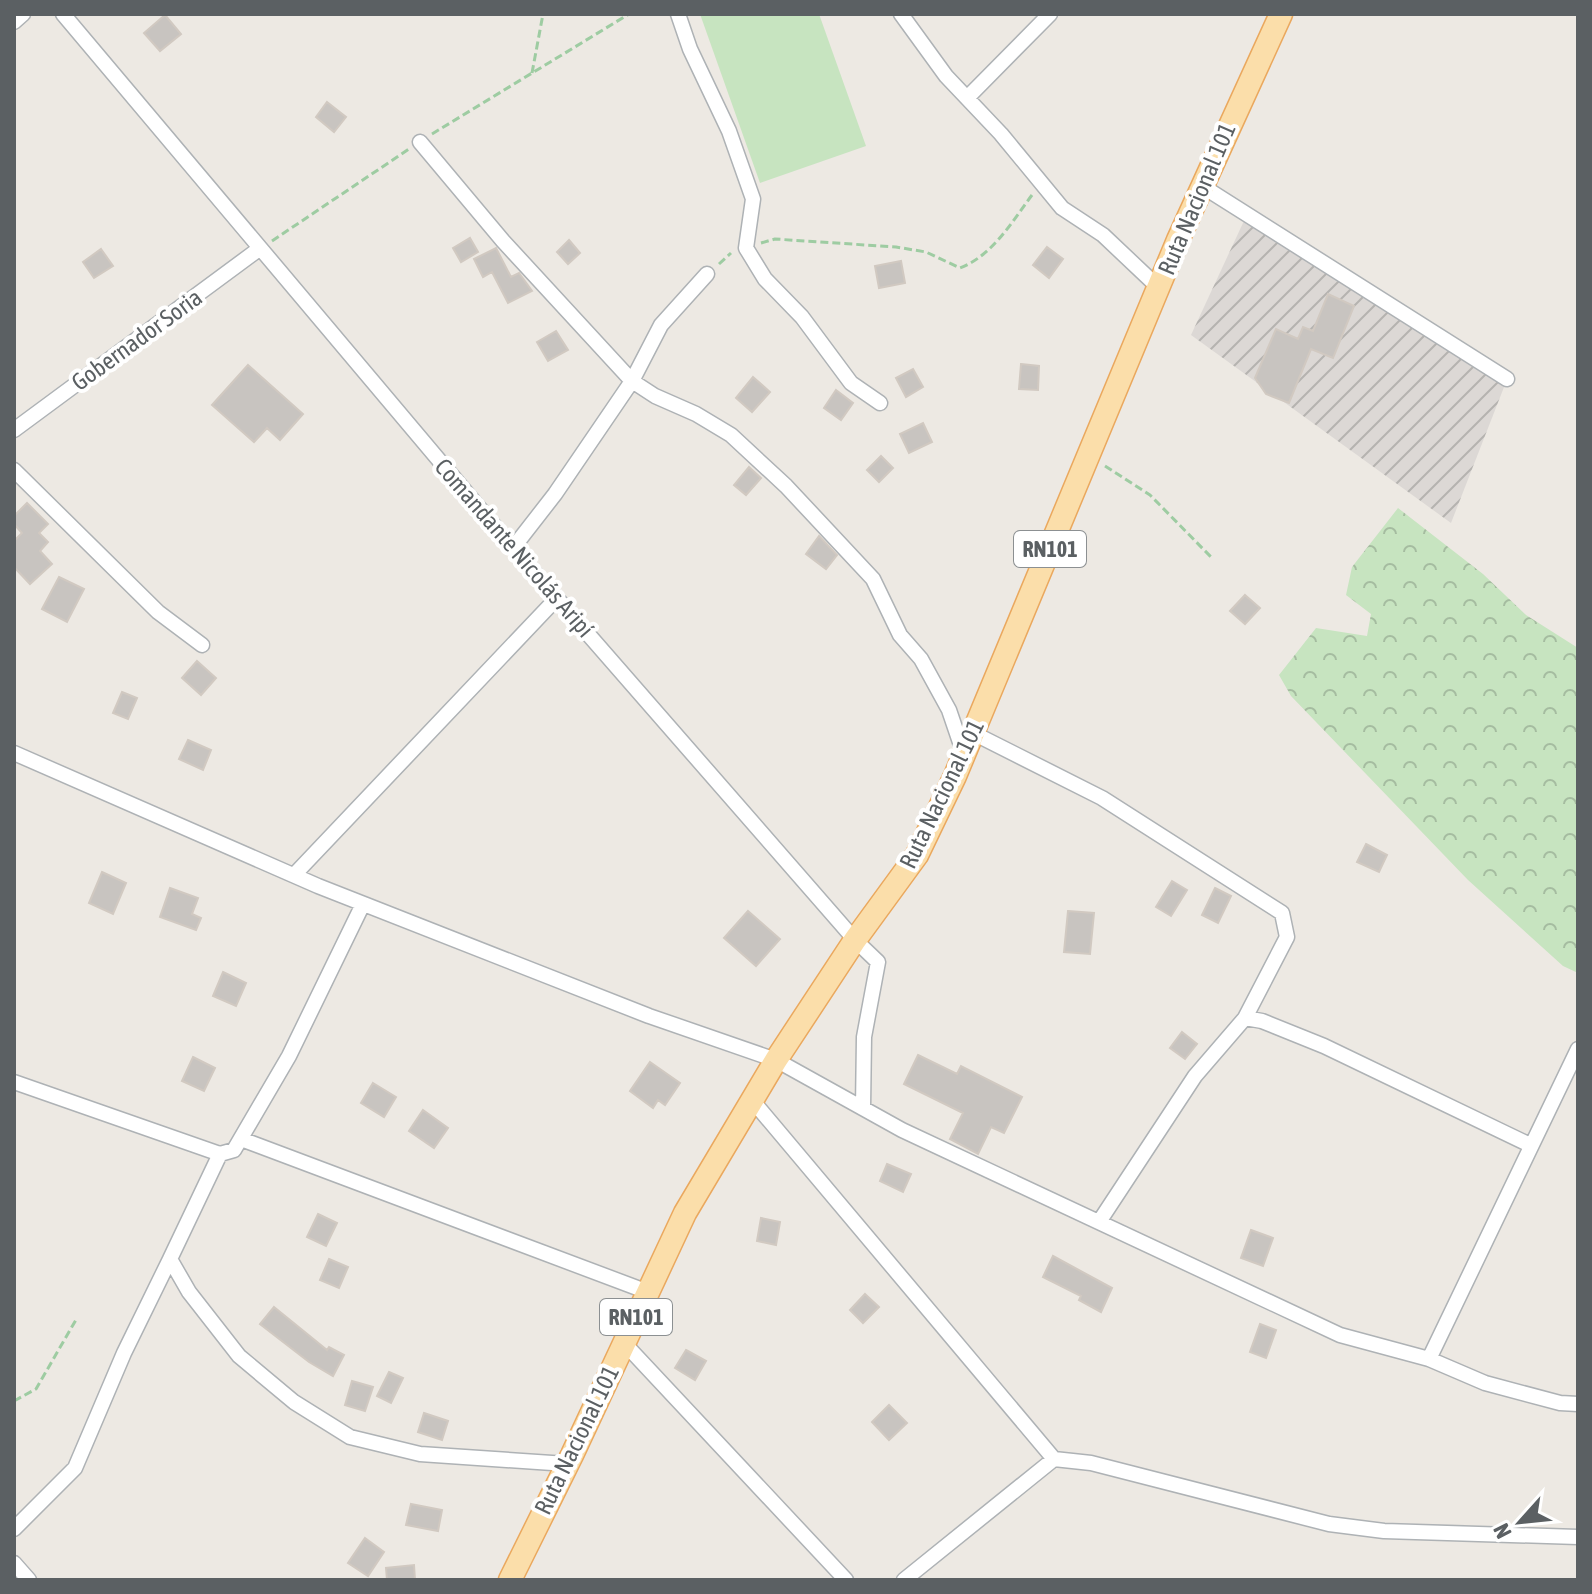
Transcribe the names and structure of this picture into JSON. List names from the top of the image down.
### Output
{
  "streets": {
    "main road": ["Ruta Nacional 101", "RN101"],
    "street": ["Gobernador Soria", "Comandante Nicolás Aripí"]
  },
  "crossings": [
    ["Ruta Nacional 101", "Comandante Nicolás Aripí"],
    ["Gobernador Soria", "Comandante Nicolás Aripí"]
  ],
  "north": "bottom left"
}
